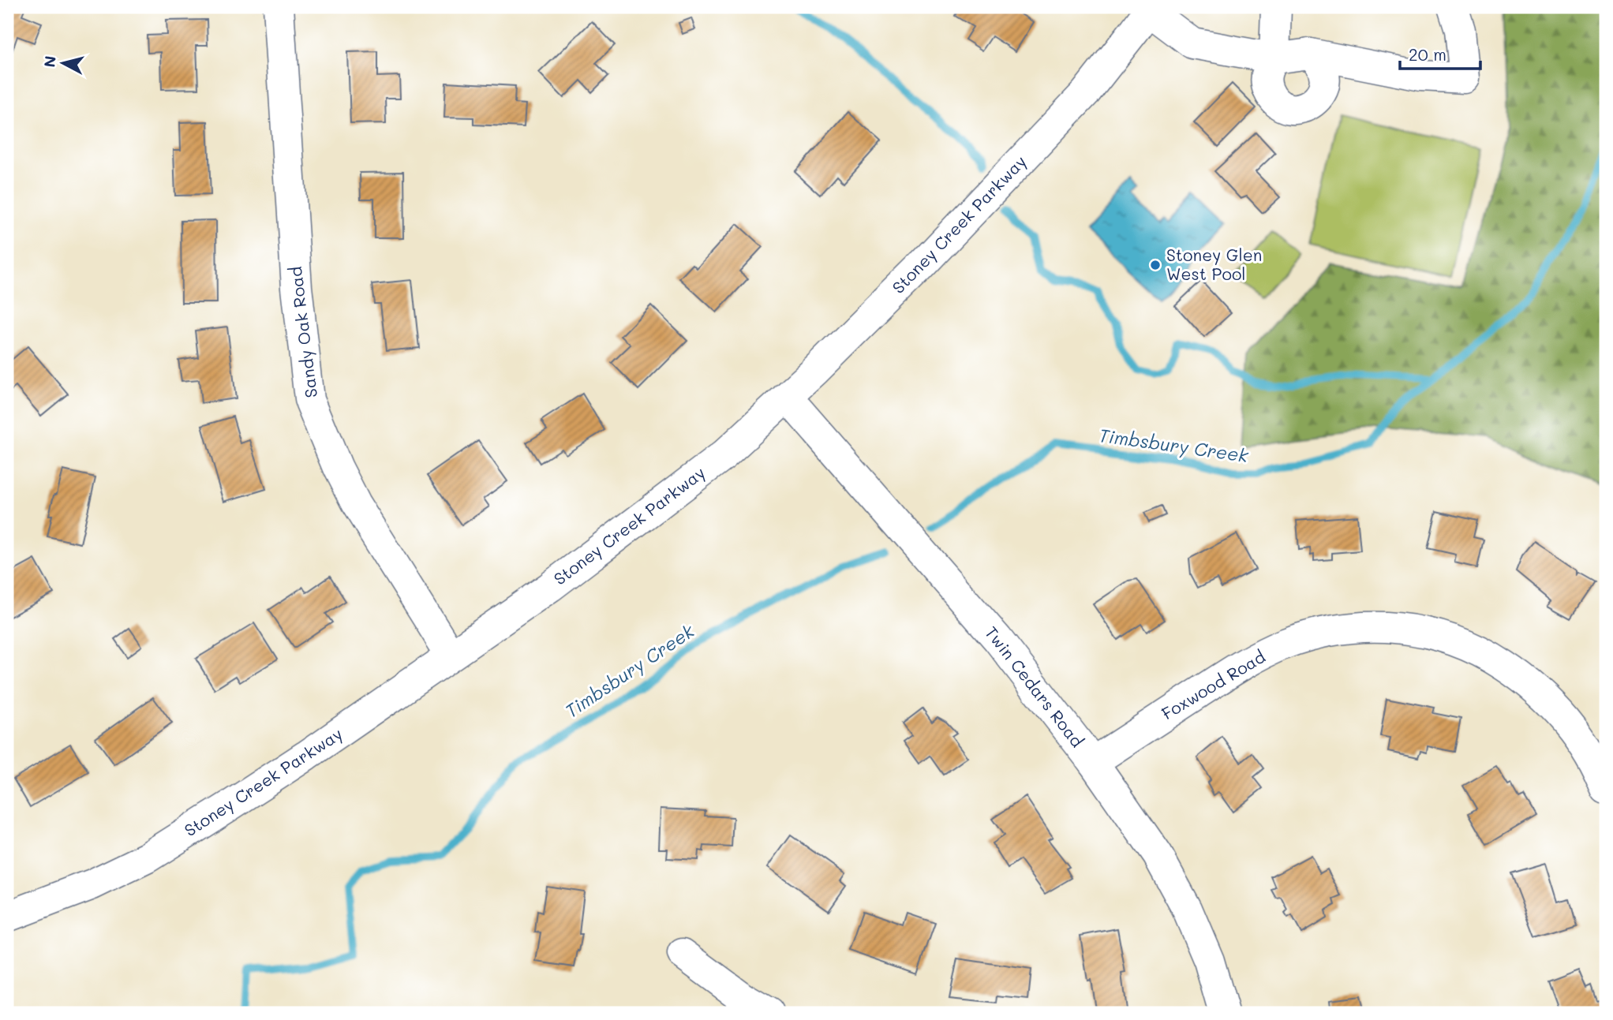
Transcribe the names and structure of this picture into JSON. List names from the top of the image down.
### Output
{
  "streets": {
    "street": [
      "Stoney Creek Parkway",
      "Sandy Oak Road",
      "Foxwood Road",
      "Twin Cedars Road"
    ]
  },
  "crossings": [
    ["Stoney Creek Parkway", "Sandy Oak Road"],
    ["Stoney Creek Parkway", "Twin Cedars Road"],
    ["Foxwood Road", "Twin Cedars Road"]
  ],
  "water": ["Timbsbury Creek"],
  "places": ["Stoney Glen West Pool"],
  "scale_bar": "20 m",
  "north": "left"
}
